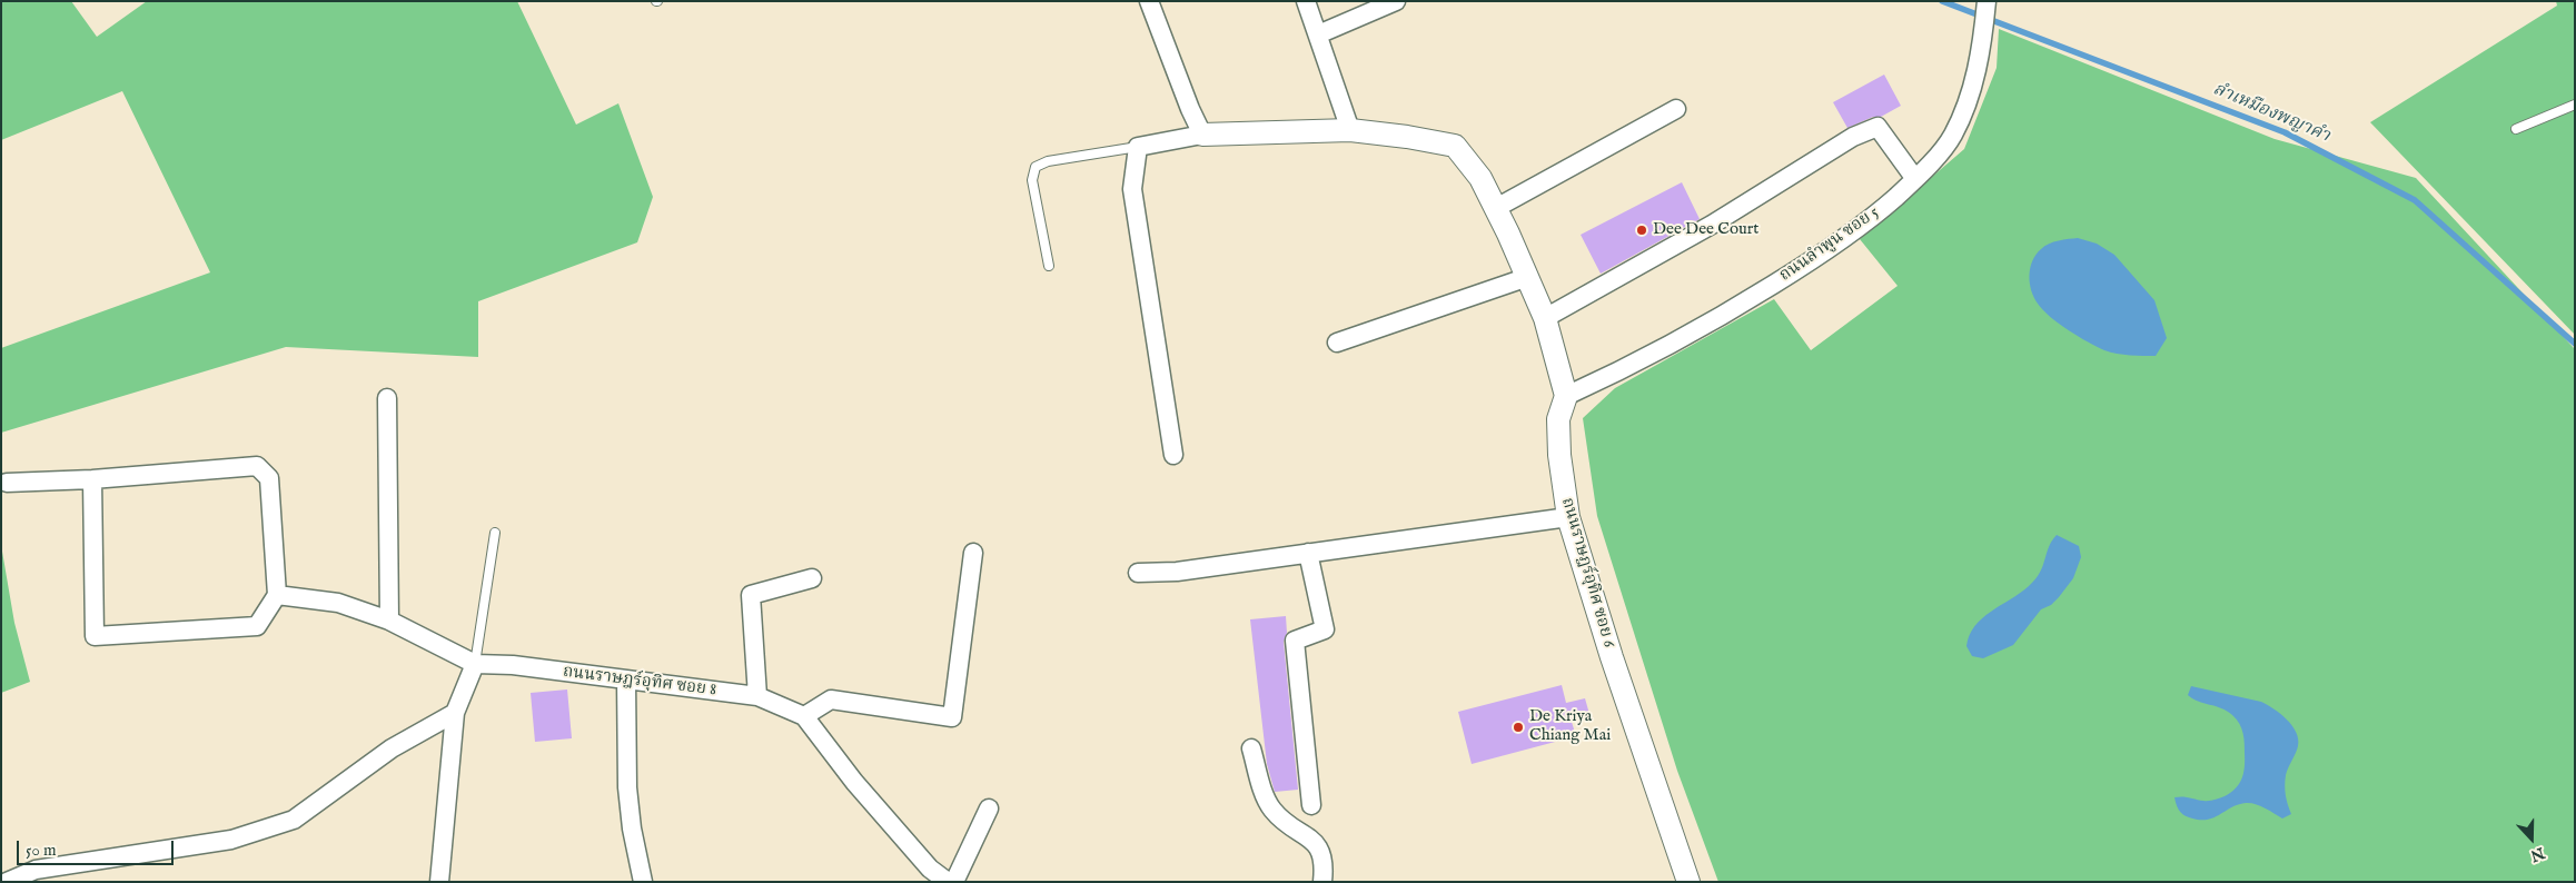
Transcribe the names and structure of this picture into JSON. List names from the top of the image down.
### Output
{
  "streets": {
    "street": ["ถนนลำพูน ซอย 5", "ถนนราษฎร์อุทิศ ซอย 6", "ถนนราษฎร์อุทิศ ซอย 8"]
  },
  "crossings": [
    ["ถนนลำพูน ซอย 5", "ถนนราษฎร์อุทิศ ซอย 6"]
  ],
  "water": ["ลำเหมืองพญาคำ"],
  "places": ["Dee Dee Court", "De Kriya Chiang Mai"],
  "scale_bar": "50 m",
  "north": "bottom"
}
